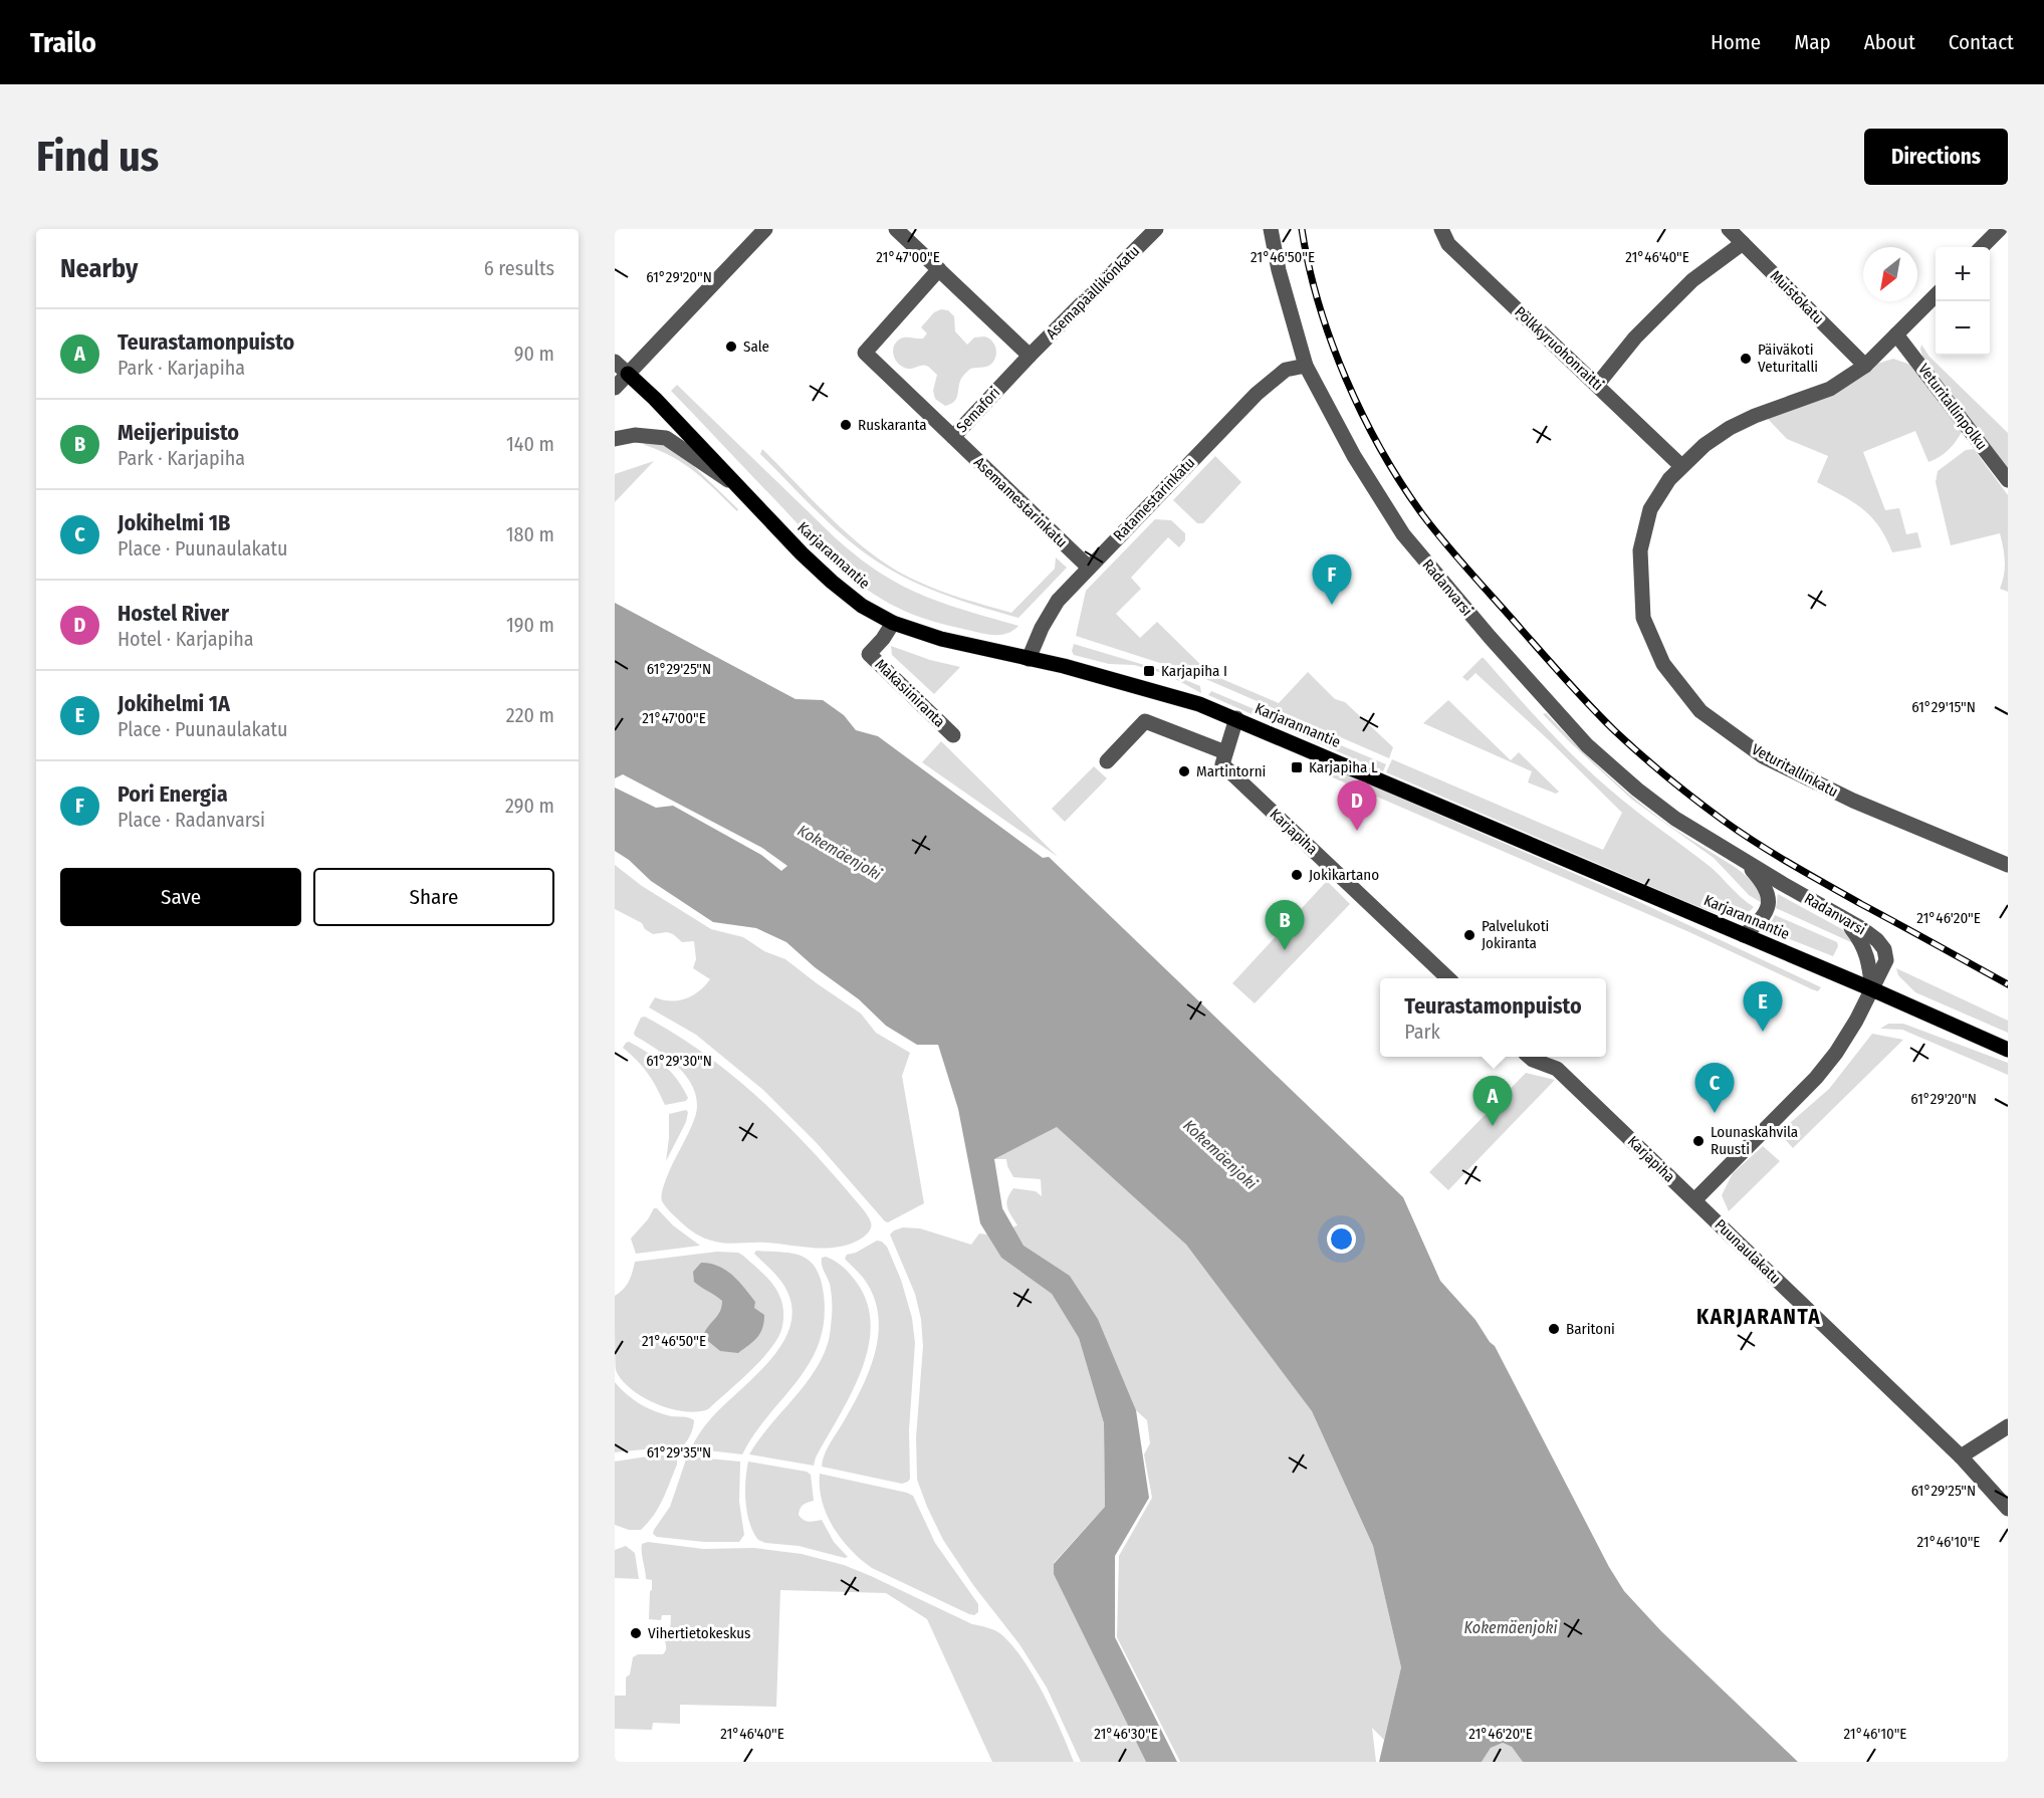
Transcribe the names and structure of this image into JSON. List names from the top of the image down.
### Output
{
  "streets": {
    "main road": ["Karjarannantie"],
    "street": [
      "Asemapäällikönkatu",
      "Muistokatu",
      "Pölkkyruohonraitti",
      "Veturitallinpolku",
      "Semafori",
      "Ratamestarinkatu",
      "Asemamestarinkatu",
      "Radanvarsi",
      "Makasiiniranta",
      "Veturitallinkatu",
      "Karjapiha",
      "Puunaulakatu"
    ]
  },
  "crossings": [
    ["Asemapäällikönkatu", "Semafori"],
    ["Muistokatu", "Veturitallinkatu"],
    ["Pölkkyruohonraitti", "Veturitallinkatu"],
    ["Veturitallinpolku", "Veturitallinkatu"],
    ["Semafori", "Asemamestarinkatu"],
    ["Ratamestarinkatu", "Asemamestarinkatu"],
    ["Ratamestarinkatu", "Karjarannantie"],
    ["Ratamestarinkatu", "Radanvarsi"],
    ["Karjarannantie", "Radanvarsi"],
    ["Karjarannantie", "Makasiiniranta"],
    ["Karjapiha", "Puunaulakatu"]
  ],
  "districts": ["KARJARANTA"],
  "water": ["Kokemäenjoki"],
  "places": {
    "other": [
      "Sale",
      "Päiväkoti Veturitalli",
      "Ruskaranta",
      "Martintorni",
      "Jokikartano",
      "Palvelukoti Jokiranta",
      "Lounaskahvila Ruusti",
      "Baritoni",
      "Vihertietokeskus"
    ],
    "transit": ["Karjapiha I", "Karjapiha L"]
  },
  "north": "bottom left",
  "page": {
    "header": "Trailo",
    "nav": [
      "Home",
      "Map",
      "About",
      "Contact"
    ],
    "buttons": [
      "Directions",
      ["Save", "Share"]
    ],
    "title": "Find us",
    "heading": ["Nearby", "6 results"],
    "map_buttons": ["+", "−"],
    "list": [
      {
        "mark": "A",
        "name": "Teurastamonpuisto",
        "note": "Park · Karjapiha",
        "value": "90 m"
      },
      {
        "mark": "B",
        "name": "Meijeripuisto",
        "note": "Park · Karjapiha",
        "value": "140 m"
      },
      {
        "mark": "C",
        "name": "Jokihelmi 1B",
        "note": "Place · Puunaulakatu",
        "value": "180 m"
      },
      {
        "mark": "D",
        "name": "Hostel River",
        "note": "Hotel · Karjapiha",
        "value": "190 m"
      },
      {
        "mark": "E",
        "name": "Jokihelmi 1A",
        "note": "Place · Puunaulakatu",
        "value": "220 m"
      },
      {
        "mark": "F",
        "name": "Pori Energia",
        "note": "Place · Radanvarsi",
        "value": "290 m"
      }
    ],
    "pins": [
      "F",
      "D",
      "B",
      "E",
      "C",
      "A"
    ],
    "popup": ["Teurastamonpuisto", "Park"]
  },
  "coordinates": [
    "21°47'00\"E",
    "21°46'50\"E",
    "21°46'40\"E",
    "61°29'20\"N",
    "61°29'25\"N",
    "61°29'15\"N",
    "21°46'20\"E",
    "61°29'30\"N",
    "61°29'35\"N",
    "21°46'10\"E",
    "21°46'30\"E"
  ]
}
